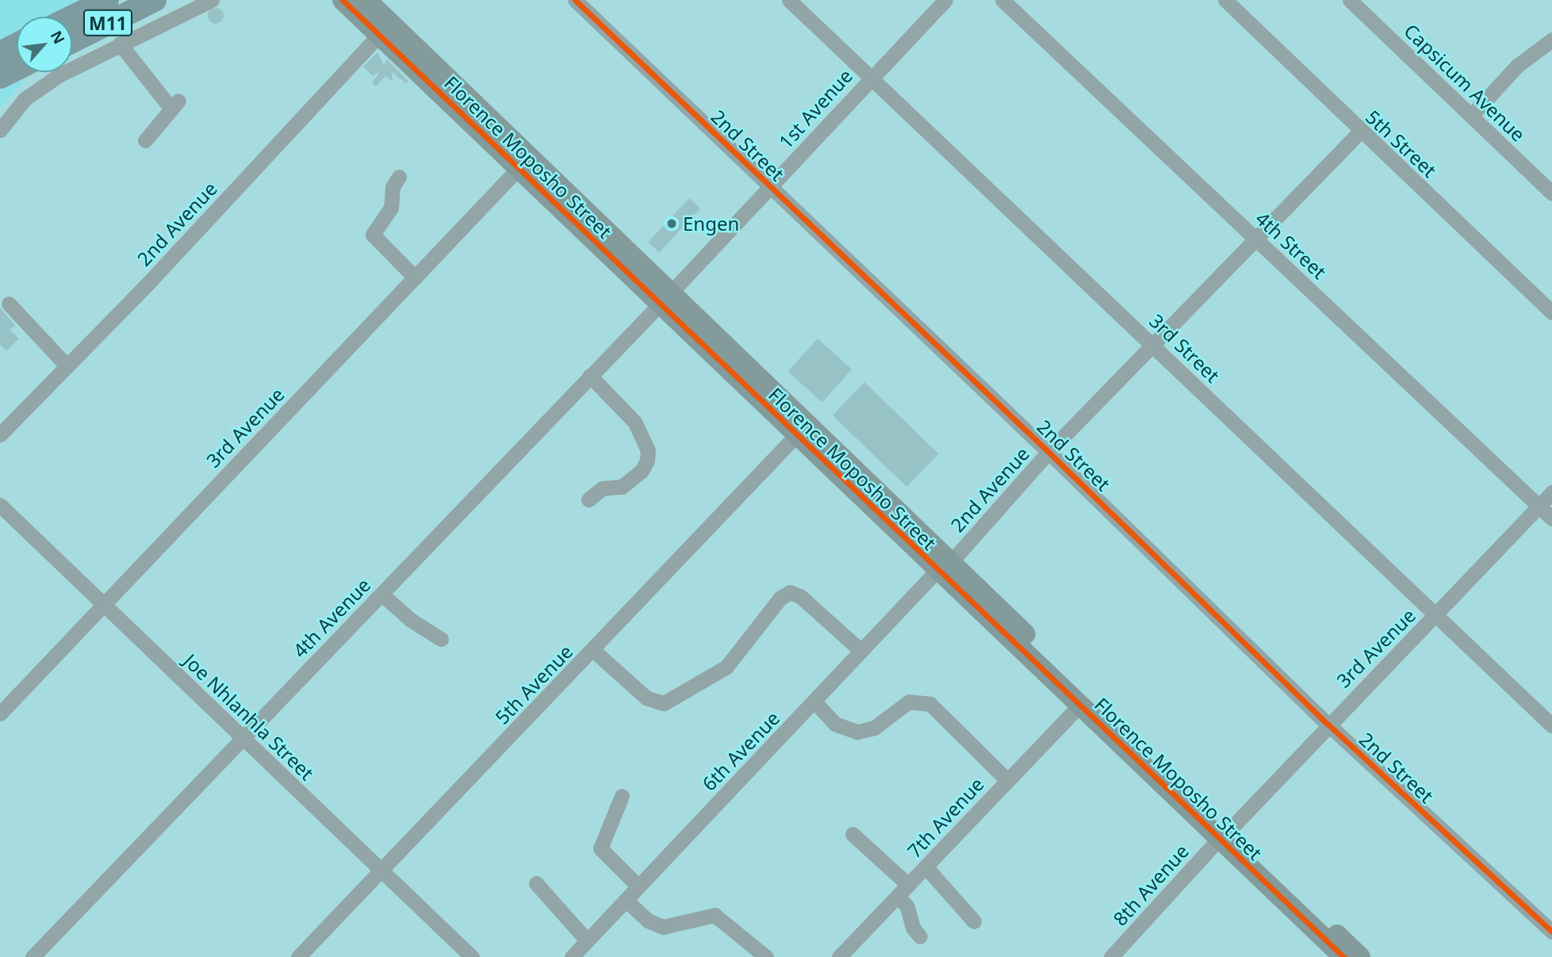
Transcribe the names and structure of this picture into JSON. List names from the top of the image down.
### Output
{
  "streets": {
    "main road": ["M11"],
    "street": [
      "Capsicum Avenue",
      "1st Avenue",
      "5th Street",
      "2nd Street",
      "Florence Moposho Street",
      "2nd Avenue",
      "4th Street",
      "3rd Street",
      "3rd Avenue",
      "4th Avenue",
      "5th Avenue",
      "Joe Nhlanhla Street",
      "6th Avenue",
      "7th Avenue",
      "8th Avenue"
    ]
  },
  "crossings": [
    ["1st Avenue", "2nd Street"],
    ["1st Avenue", "Florence Moposho Street"],
    ["1st Avenue", "3rd Street"],
    ["1st Avenue", "4th Avenue"],
    ["5th Street", "2nd Avenue"],
    ["2nd Street", "2nd Avenue"],
    ["2nd Street", "3rd Avenue"],
    ["Florence Moposho Street", "2nd Avenue"],
    ["Florence Moposho Street", "3rd Avenue"],
    ["Florence Moposho Street", "4th Avenue"],
    ["Florence Moposho Street", "5th Avenue"],
    ["Florence Moposho Street", "6th Avenue"],
    ["Florence Moposho Street", "7th Avenue"],
    ["Florence Moposho Street", "8th Avenue"],
    ["2nd Avenue", "4th Street"],
    ["2nd Avenue", "3rd Street"],
    ["2nd Avenue", "6th Avenue"],
    ["4th Street", "3rd Avenue"],
    ["3rd Street", "3rd Avenue"],
    ["3rd Avenue", "Joe Nhlanhla Street"],
    ["3rd Avenue", "8th Avenue"],
    ["4th Avenue", "Joe Nhlanhla Street"],
    ["5th Avenue", "Joe Nhlanhla Street"]
  ],
  "places": ["Engen"],
  "north": "top right"
}
